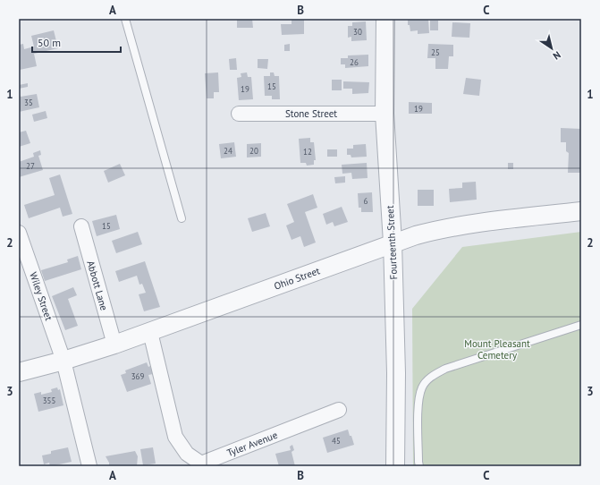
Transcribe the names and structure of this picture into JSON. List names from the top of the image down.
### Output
{
  "streets": {
    "street": [
      "Stone Street",
      "Fourteenth Street",
      "Ohio Street",
      "Abbott Lane",
      "Wiley Street",
      "Tyler Avenue"
    ]
  },
  "crossings": [
    ["Stone Street", "Fourteenth Street"],
    ["Fourteenth Street", "Ohio Street"],
    ["Ohio Street", "Abbott Lane"],
    ["Ohio Street", "Wiley Street"],
    ["Ohio Street", "Tyler Avenue"]
  ],
  "parks": ["Mount Pleasant Cemetery"],
  "house_numbers": [
    "30",
    "25",
    "26",
    "15",
    "19",
    "35",
    "19",
    "24",
    "20",
    "12",
    "27",
    "6",
    "15",
    "369",
    "355",
    "45"
  ],
  "scale_bar": "50 m",
  "north": "bottom right",
  "grid": {
    "columns": ["A", "B", "C"],
    "rows": ["1", "2", "3"]
  }
}
